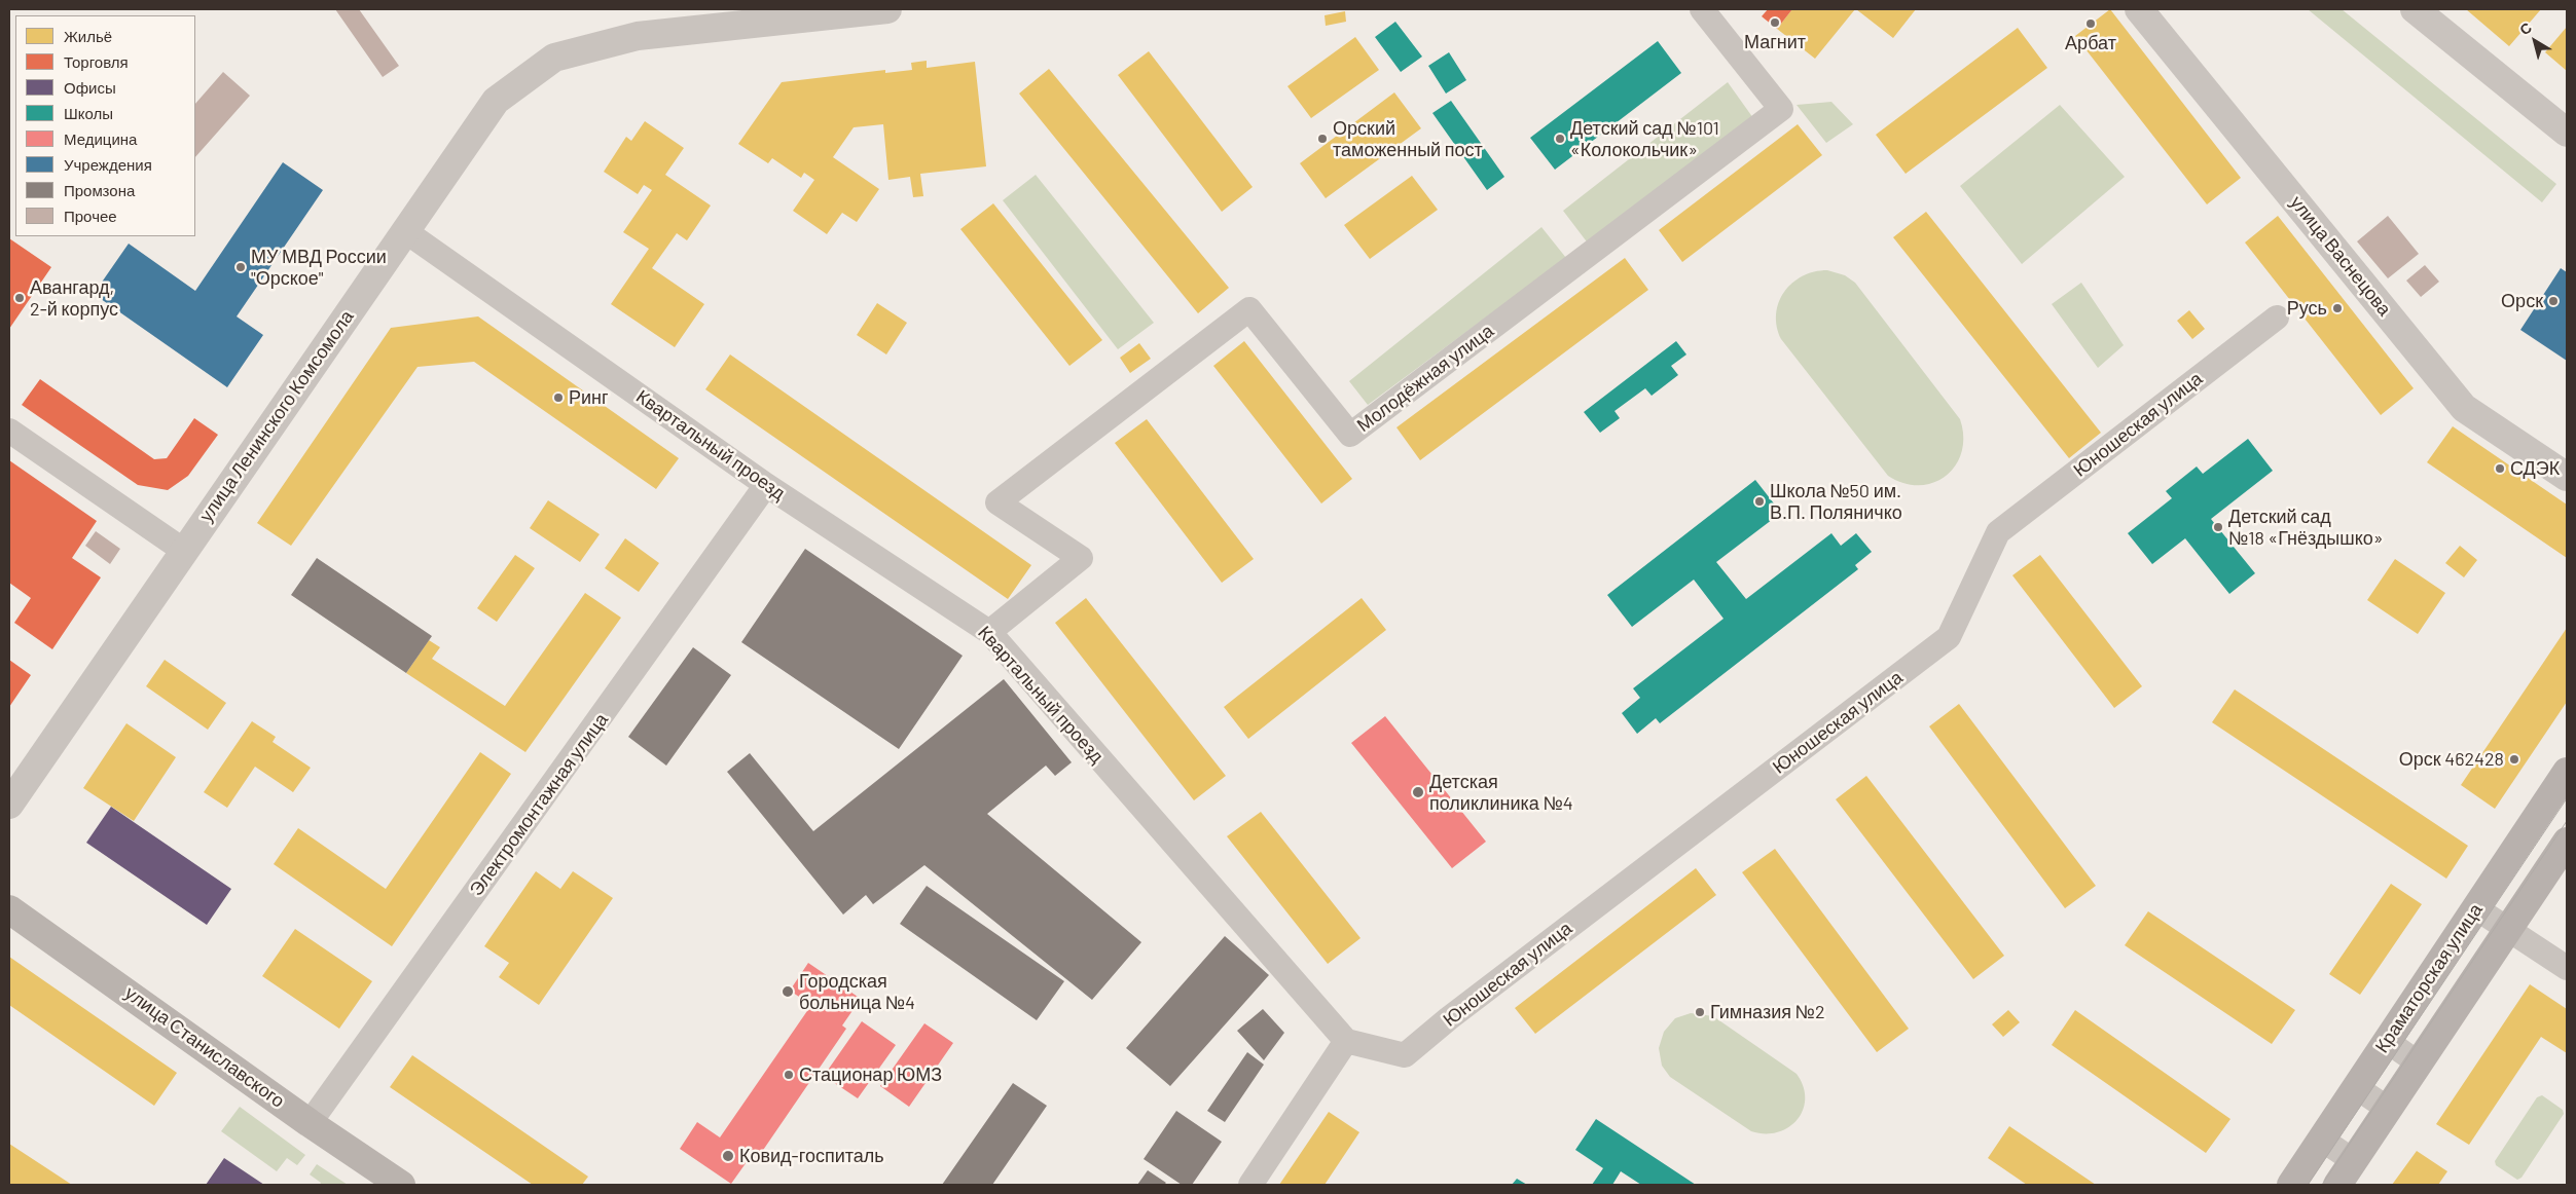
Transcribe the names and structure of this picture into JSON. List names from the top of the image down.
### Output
{
  "streets": {
    "main road": ["Краматорская улица", "улица Станиславского"],
    "street": [
      "улица Васнецова",
      "Молодёжная улица",
      "улица Ленинского Комсомола",
      "Юношеская улица",
      "Квартальный проезд",
      "Электромонтажная улица"
    ]
  },
  "crossings": [
    ["Молодёжная улица", "Квартальный проезд"],
    ["улица Ленинского Комсомола", "Квартальный проезд"],
    ["Юношеская улица", "Квартальный проезд"],
    ["Квартальный проезд", "Электромонтажная улица"],
    ["Электромонтажная улица", "улица Станиславского"]
  ],
  "places": [
    "Магнит",
    "Арбат",
    "Орский таможенный пост",
    "Детский сад №101 «Колокольчик»",
    "МУ МВД России \"Орское\"",
    "Авангард, 2-й корпус",
    "Орск",
    "Русь",
    "Ринг",
    "СДЭК",
    "Школа №50 им. В.П. Поляничко",
    "Детский сад №18 «Гнёздышко»",
    "Орск 462428",
    "Детская поликлиника №4",
    "Городская больница №4",
    "Гимназия №2",
    "Стационар ЮМЗ",
    "Ковид-госпиталь"
  ],
  "legend": [
    "Жильё",
    "Торговля",
    "Офисы",
    "Школы",
    "Медицина",
    "Учреждения",
    "Промзона",
    "Прочее"
  ],
  "north": "top left"
}
